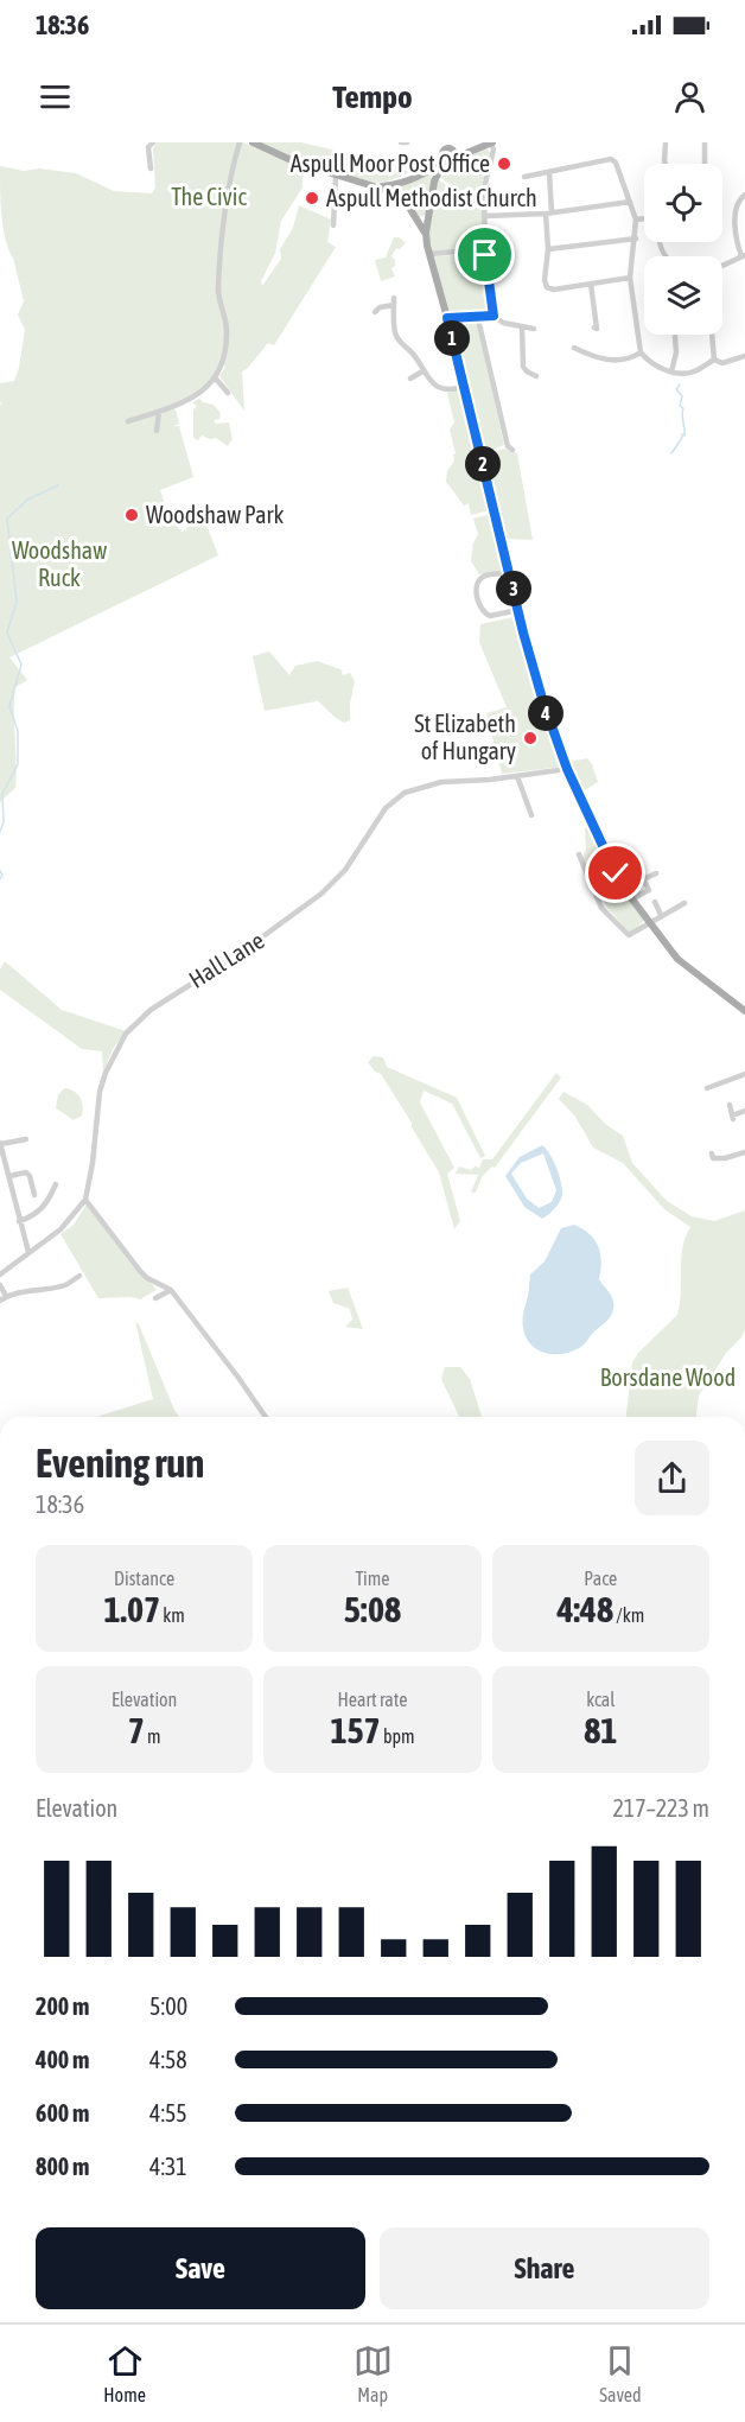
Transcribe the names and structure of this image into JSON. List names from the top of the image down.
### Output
{
  "streets": {
    "street": ["Hall Lane"]
  },
  "parks": ["The Civic", "Woodshaw Ruck", "Borsdane Wood"],
  "places": [
    "Aspull Moor Post Office",
    "Aspull Methodist Church",
    "Woodshaw Park",
    "St Elizabeth of Hungary"
  ],
  "page": {
    "status": "18:36",
    "header": "Tempo",
    "pins": [
      "1",
      "2",
      "3",
      "4"
    ],
    "heading": ["Evening run", "18:36"],
    "stats": [
      ["Distance", "1.07 km"],
      ["Time", "5:08"],
      ["Pace", "4:48 /km"],
      ["Elevation", "7 m"],
      ["Heart rate", "157 bpm"],
      ["kcal", "81"]
    ],
    "chart": ["Elevation", "217–223 m"],
    "list": [
      {
        "name": "200 m",
        "note": "5:00"
      },
      {
        "name": "400 m",
        "note": "4:58"
      },
      {
        "name": "600 m",
        "note": "4:55"
      },
      {
        "name": "800 m",
        "note": "4:31"
      }
    ],
    "buttons": ["Save", "Share"],
    "tabs": ["Home", "Map", "Saved"]
  }
}
